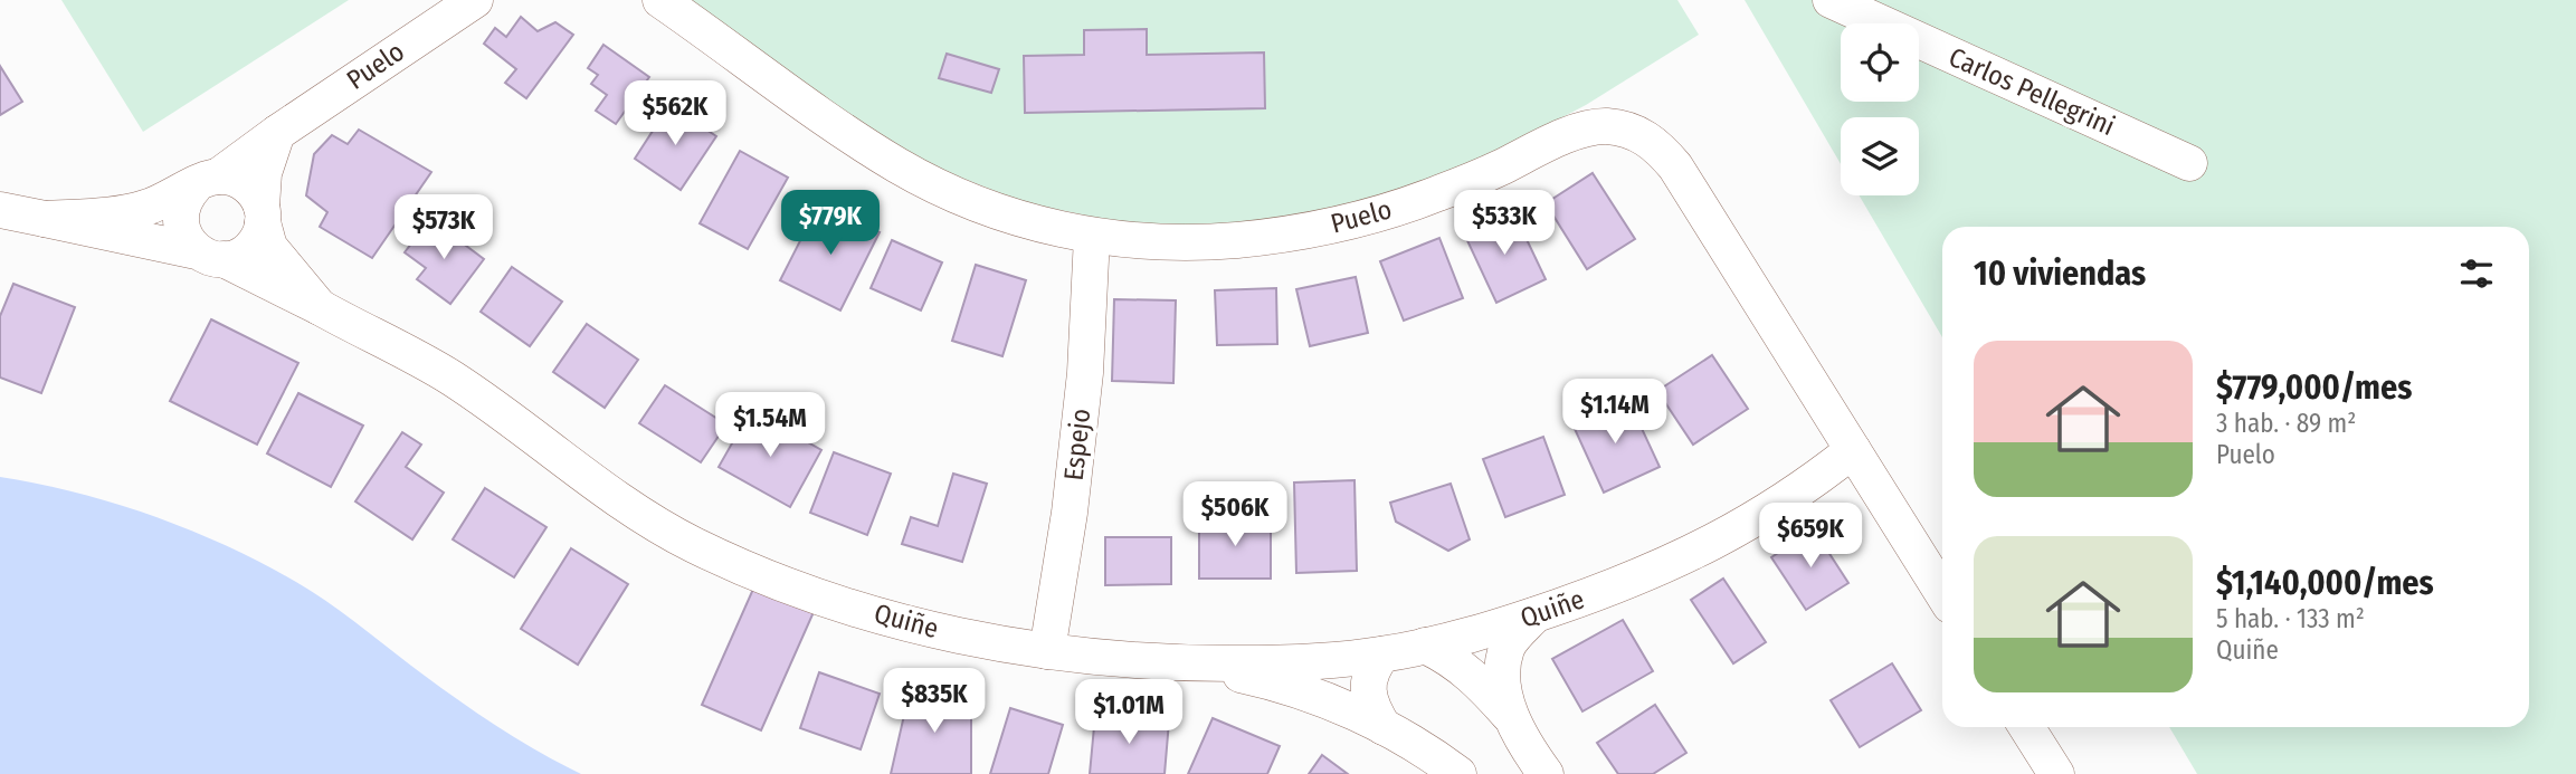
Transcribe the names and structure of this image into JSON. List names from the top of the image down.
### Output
{
  "streets": {
    "street": [
      "Puelo",
      "Carlos Pellegrini",
      "Espejo",
      "Quiñe"
    ]
  },
  "crossings": [
    ["Puelo", "Espejo"],
    ["Puelo", "Quiñe"],
    ["Espejo", "Quiñe"]
  ],
  "page": {
    "price": [
      "$562K",
      "$779K",
      "$533K",
      "$573K",
      "$1.14M",
      "$1.54M",
      "$506K",
      "$659K",
      "$835K",
      "$1.01M"
    ],
    "heading": "10 viviendas",
    "list": [
      {
        "name": "$779,000/mes",
        "note": "3 hab. · 89 m² · Puelo"
      },
      {
        "name": "$1,140,000/mes",
        "note": "5 hab. · 133 m² · Quiñe"
      }
    ]
  }
}
